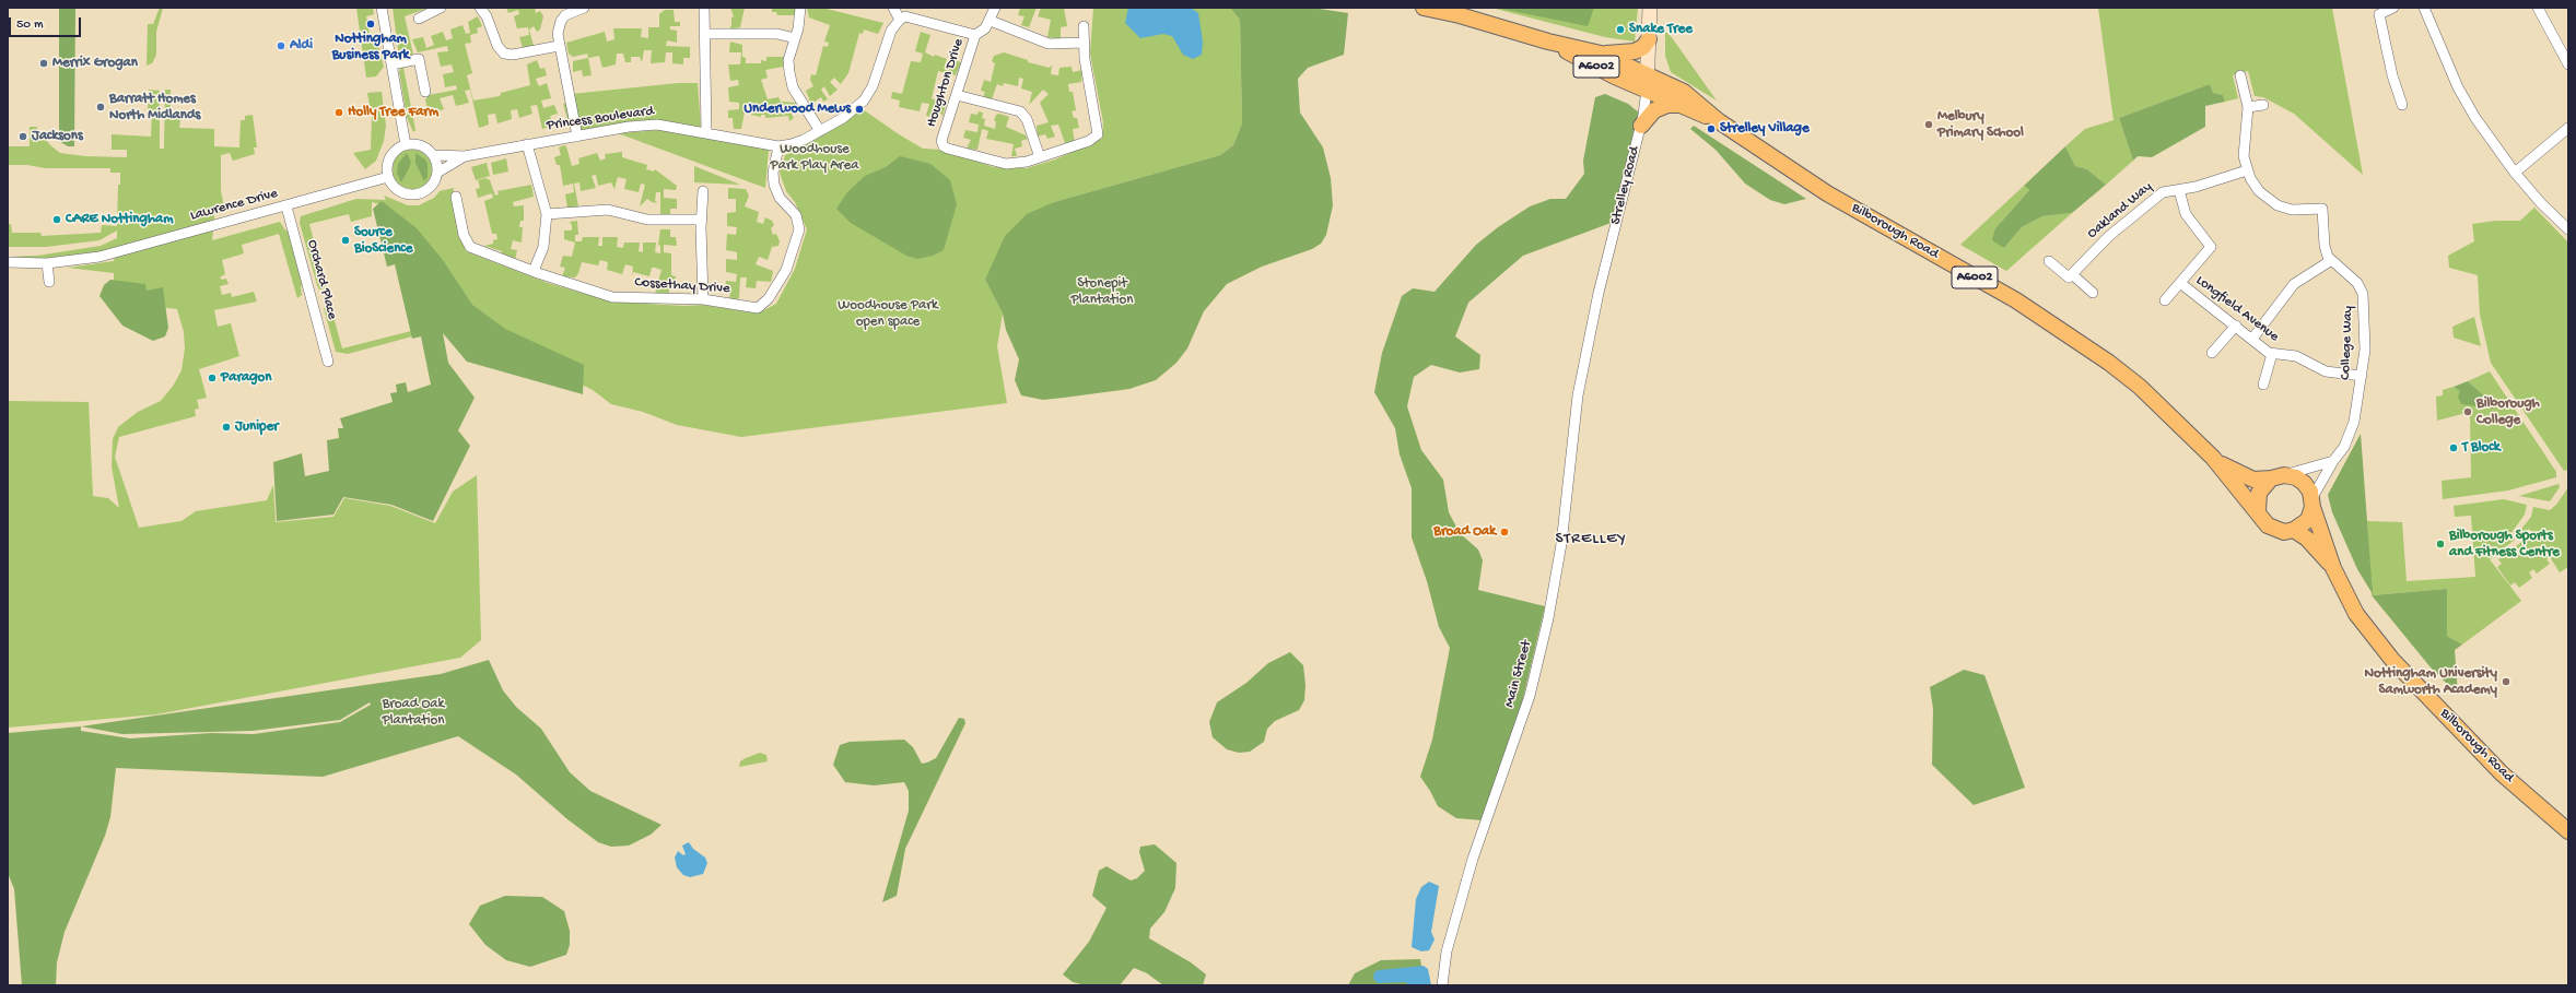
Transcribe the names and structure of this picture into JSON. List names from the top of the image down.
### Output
{
  "streets": {
    "main road": ["A6002", "Strelley Road", "Bilborough Road"],
    "street": [
      "Houghton Drive",
      "Princess Boulevard",
      "Lawrence Drive",
      "Oakland Way",
      "Orchard Place",
      "Cossethay Drive",
      "Longfield Avenue",
      "College Way",
      "Main Street"
    ]
  },
  "crossings": [
    ["A6002", "Strelley Road"],
    ["A6002", "Bilborough Road"],
    ["Princess Boulevard", "Lawrence Drive"],
    ["Princess Boulevard", "Cossethay Drive"],
    ["Strelley Road", "Bilborough Road"],
    ["Strelley Road", "Main Street"],
    ["Lawrence Drive", "Orchard Place"],
    ["Oakland Way", "Longfield Avenue"],
    ["Bilborough Road", "College Way"],
    ["Longfield Avenue", "College Way"]
  ],
  "districts": ["STRELLEY"],
  "parks": [
    "Woodhouse Park Play Area",
    "Stonepit Plantation",
    "Woodhouse Park open space",
    "Broad Oak Plantation"
  ],
  "places": [
    "Nottingham Business Park",
    "Snake Tree",
    "Aldi",
    "Merrix Grogan",
    "Barratt Homes North Midlands",
    "Underwood Mews",
    "Holly Tree Farm",
    "Melbury Primary School",
    "Strelley Village",
    "Jacksons",
    "CARE Nottingham",
    "Source BioScience",
    "Paragon",
    "Bilborough College",
    "Juniper",
    "T Block",
    "Broad Oak",
    "Bilborough Sports and Fitness Centre",
    "Nottingham University Samworth Academy"
  ],
  "scale_bar": "50 m"
}
